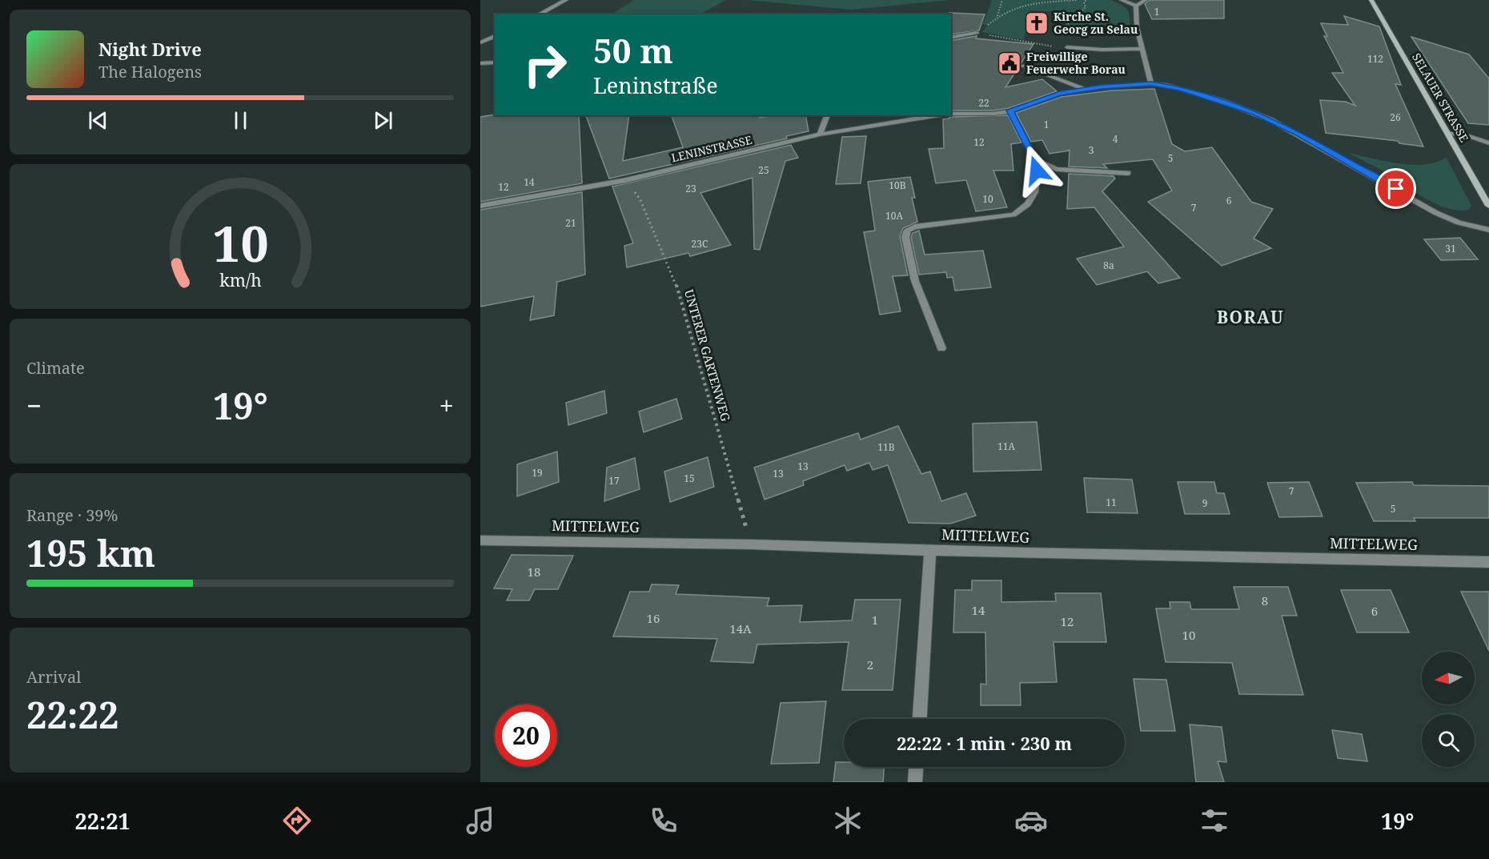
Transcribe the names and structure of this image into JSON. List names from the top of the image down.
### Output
{
  "streets": {
    "main road": ["SELAUER STRASSE"],
    "street": ["LENINSTRASSE", "MITTELWEG"],
    "path": ["UNTERER GARTENWEG"]
  },
  "crossings": [
    ["LENINSTRASSE", "UNTERER GARTENWEG"],
    ["UNTERER GARTENWEG", "MITTELWEG"]
  ],
  "districts": ["BORAU"],
  "places": {
    "church": ["Kirche St. Georg zu Selau"],
    "public building": ["Freiwillige Feuerwehr Borau"]
  },
  "house_numbers": [
    "1",
    "112",
    "22",
    "26",
    "1",
    "4",
    "12",
    "3",
    "5",
    "25",
    "14",
    "10B",
    "12",
    "23",
    "10",
    "6",
    "7",
    "10A",
    "21",
    "23C",
    "31",
    "8a",
    "11A",
    "11B",
    "13",
    "19",
    "13",
    "15",
    "17",
    "7",
    "11",
    "9",
    "5",
    "18",
    "8",
    "14",
    "6",
    "16",
    "1",
    "12",
    "14A",
    "10",
    "2"
  ],
  "north": "left",
  "page": {
    "turn": ["50 m", "Leninstraße"],
    "song": ["Night Drive", "The Halogens"],
    "tile": [
      "Climate",
      ["Range · 39%", "195 km"],
      ["Arrival", "22:22"]
    ],
    "heat": ["−", "19°", "+"],
    "limit": "20",
    "trip": "22:22 · 1 min · 230 m",
    "tabs": ["22:21", "19°"],
    "gauge": ["10", "km/h"]
  }
}
